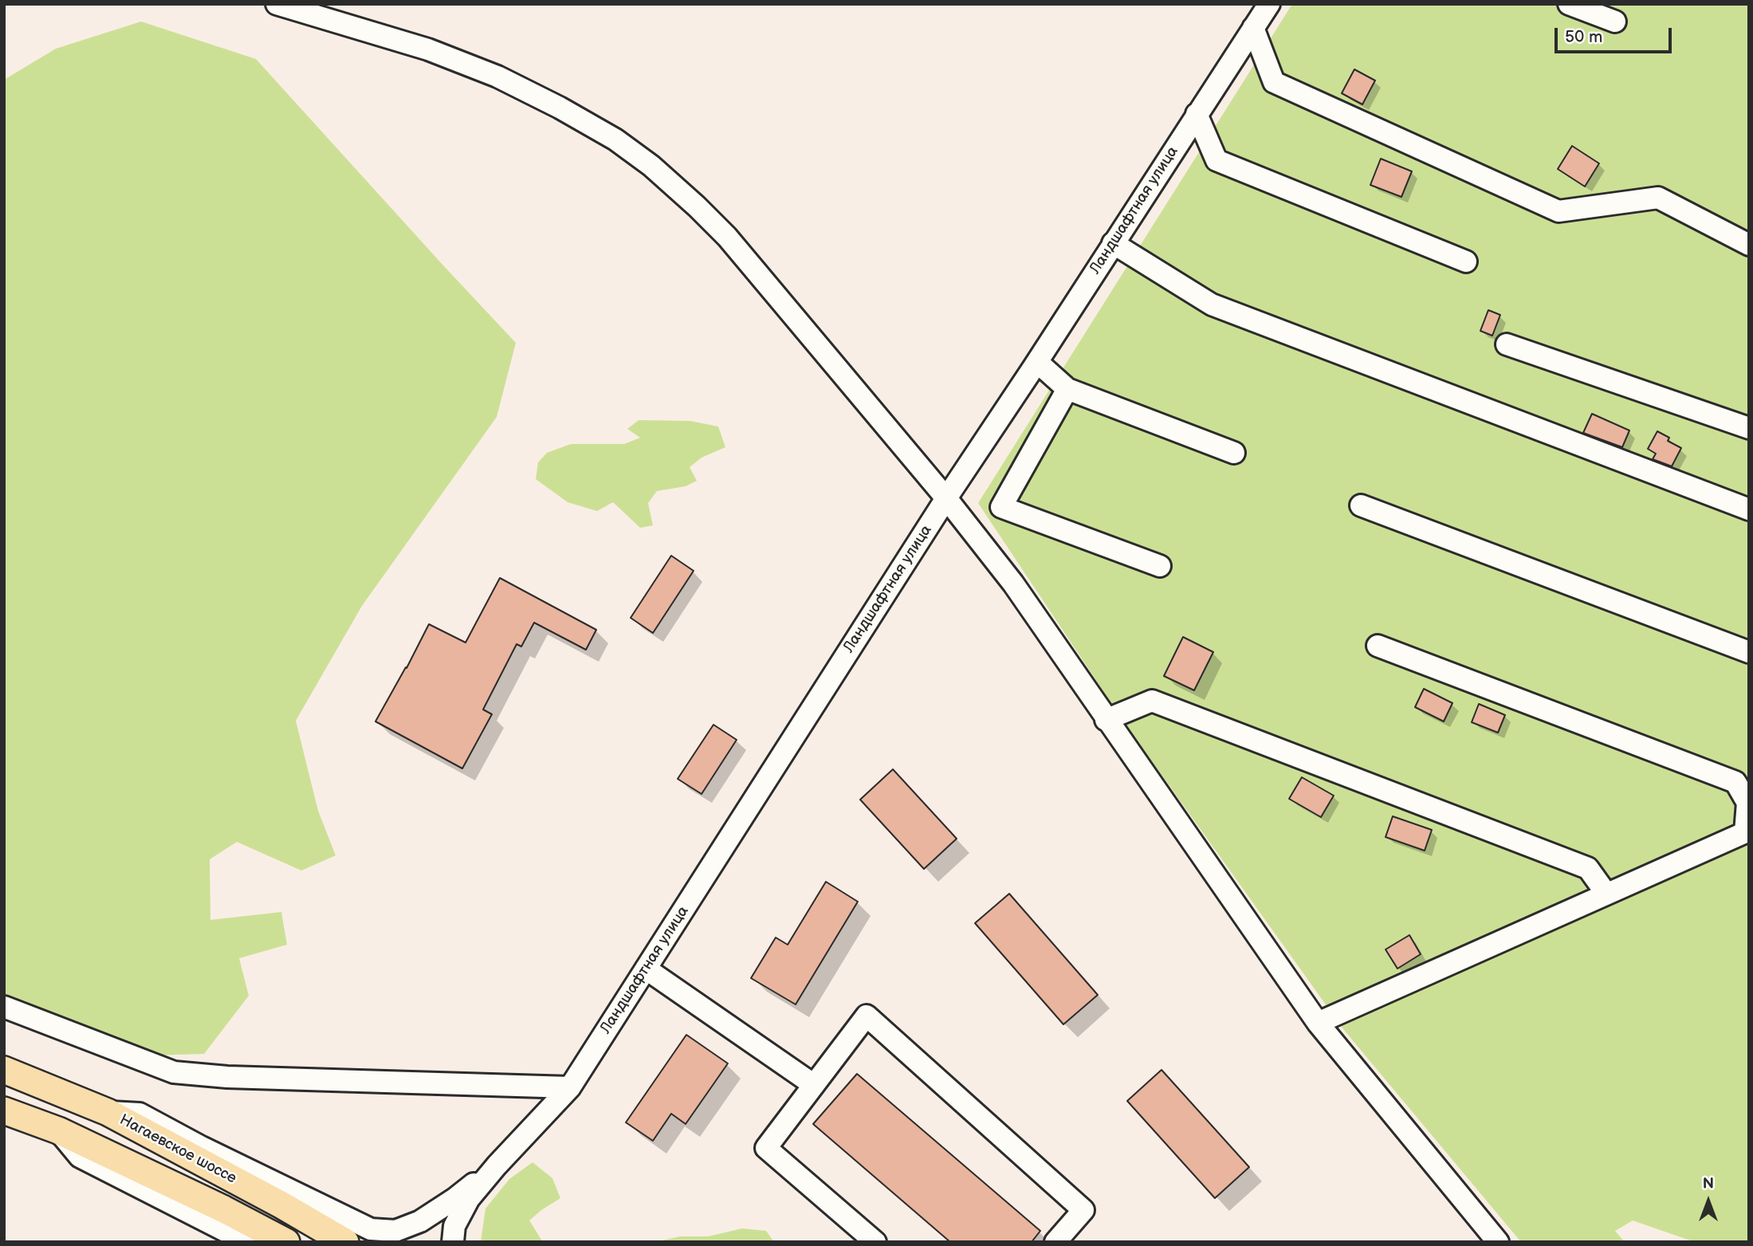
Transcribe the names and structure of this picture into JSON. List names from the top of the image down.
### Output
{
  "streets": {
    "main road": ["Нагаевское шоссе"],
    "street": ["Ландшафтная улица"]
  },
  "scale_bar": "50 m",
  "north": "top"
}
